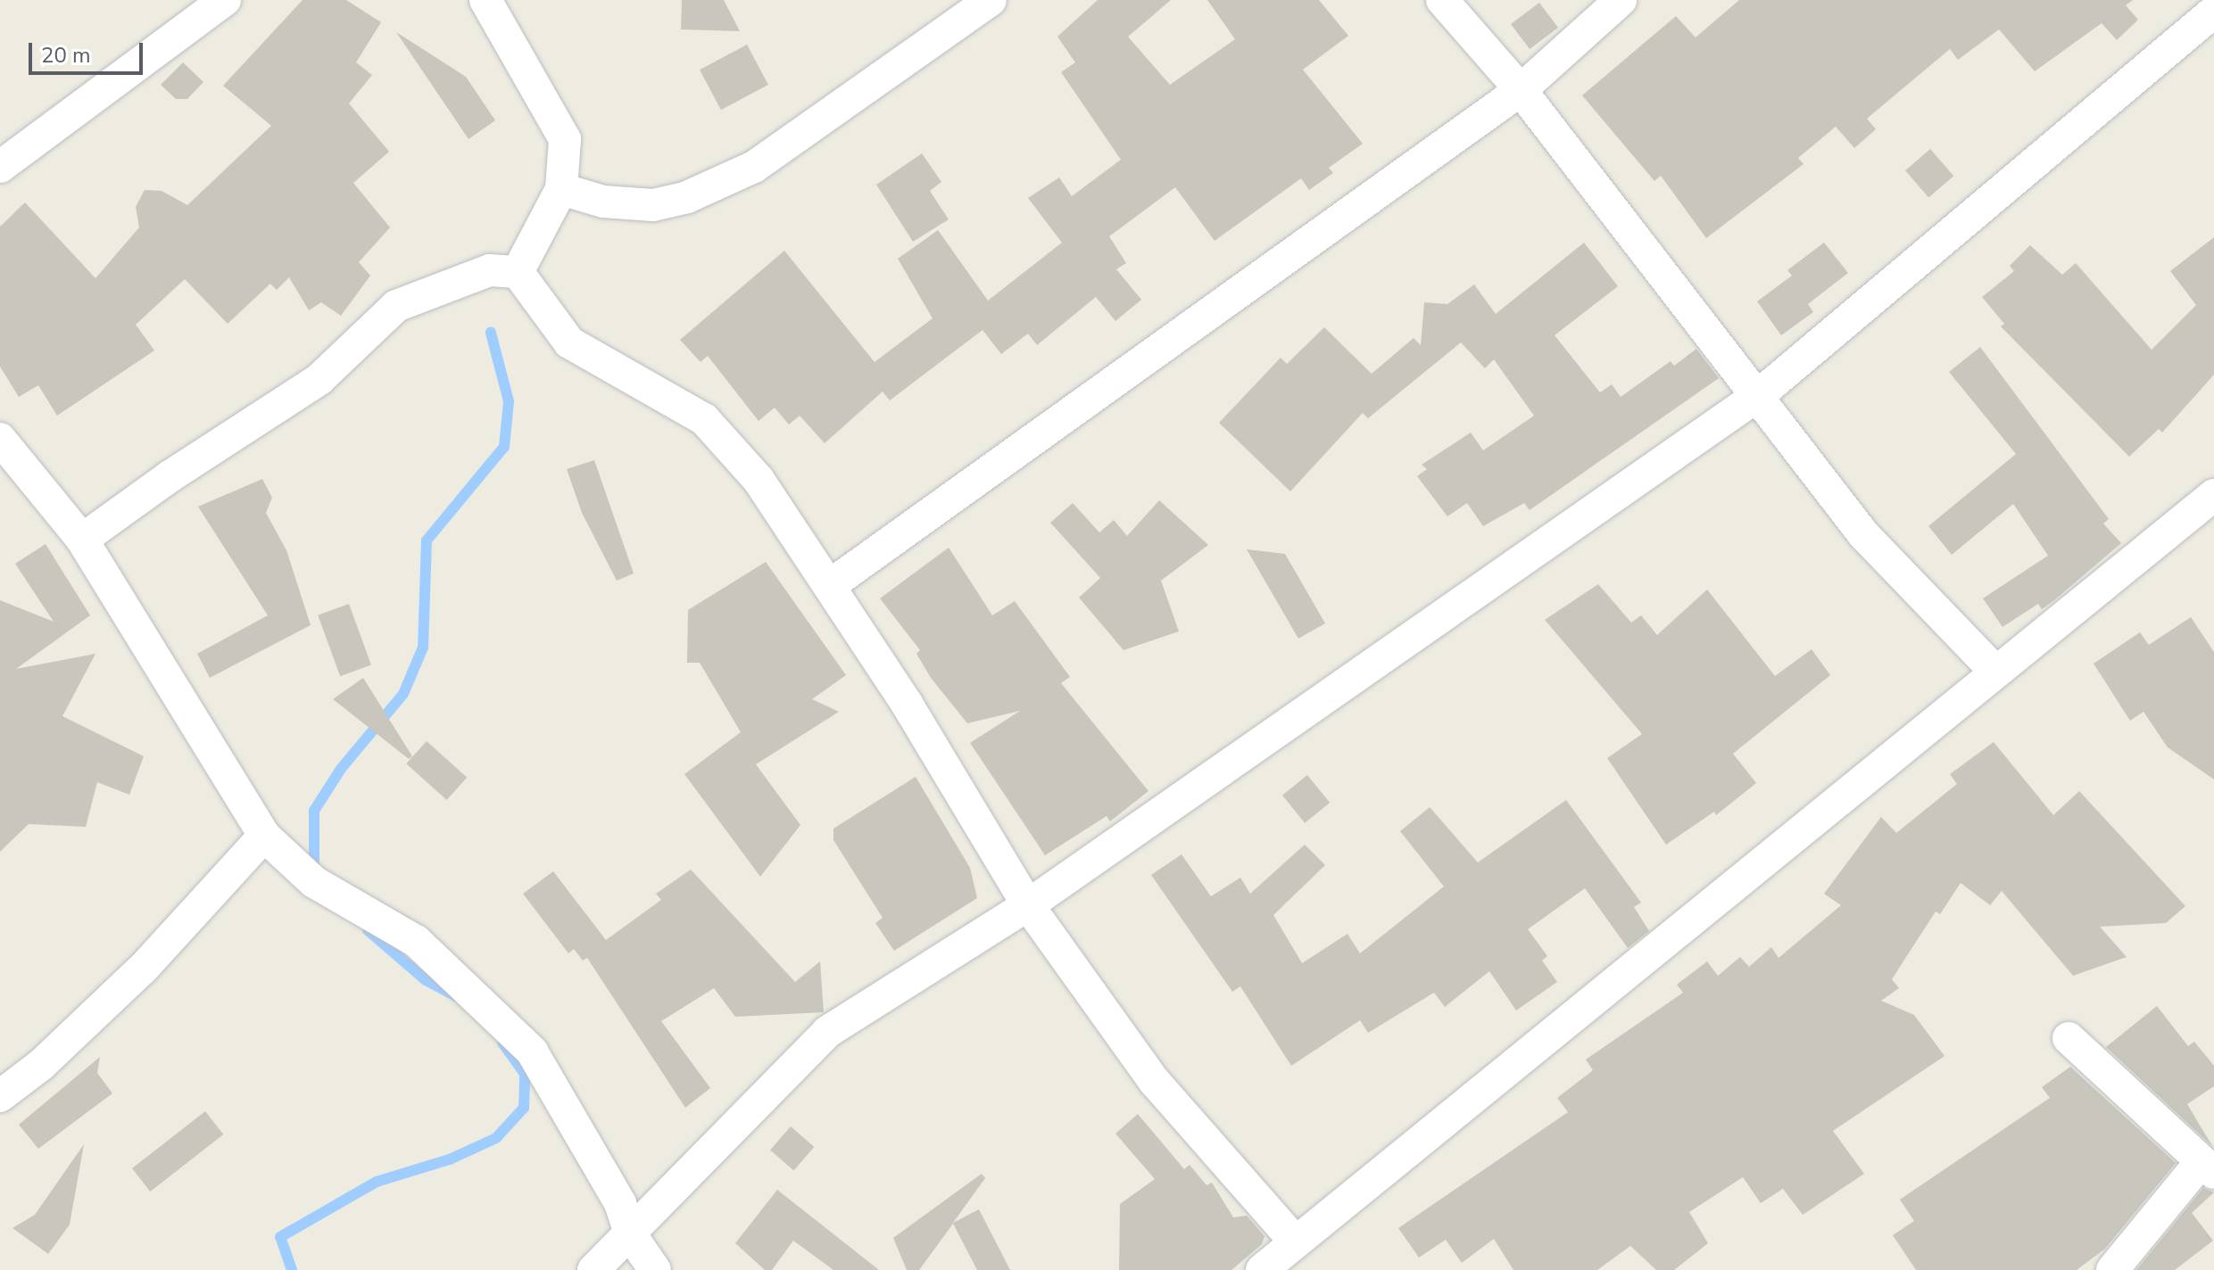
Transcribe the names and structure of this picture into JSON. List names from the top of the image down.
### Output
{
  "scale_bar": "20 m"
}
